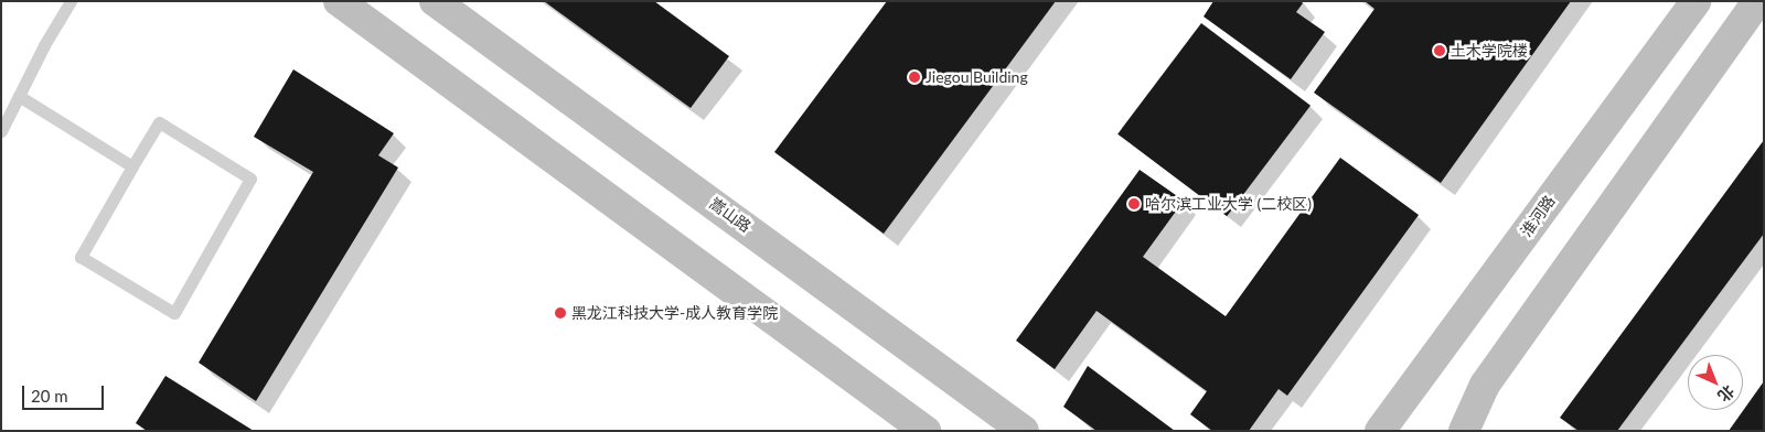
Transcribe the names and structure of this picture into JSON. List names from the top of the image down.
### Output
{
  "streets": {
    "main road": ["嵩山路", "淮河路"]
  },
  "places": [
    "土木学院楼",
    "Jiegou Building",
    "哈尔滨工业大学 (二校区)",
    "黑龙江科技大学-成人教育学院"
  ],
  "scale_bar": "20 m",
  "north": "bottom right"
}
